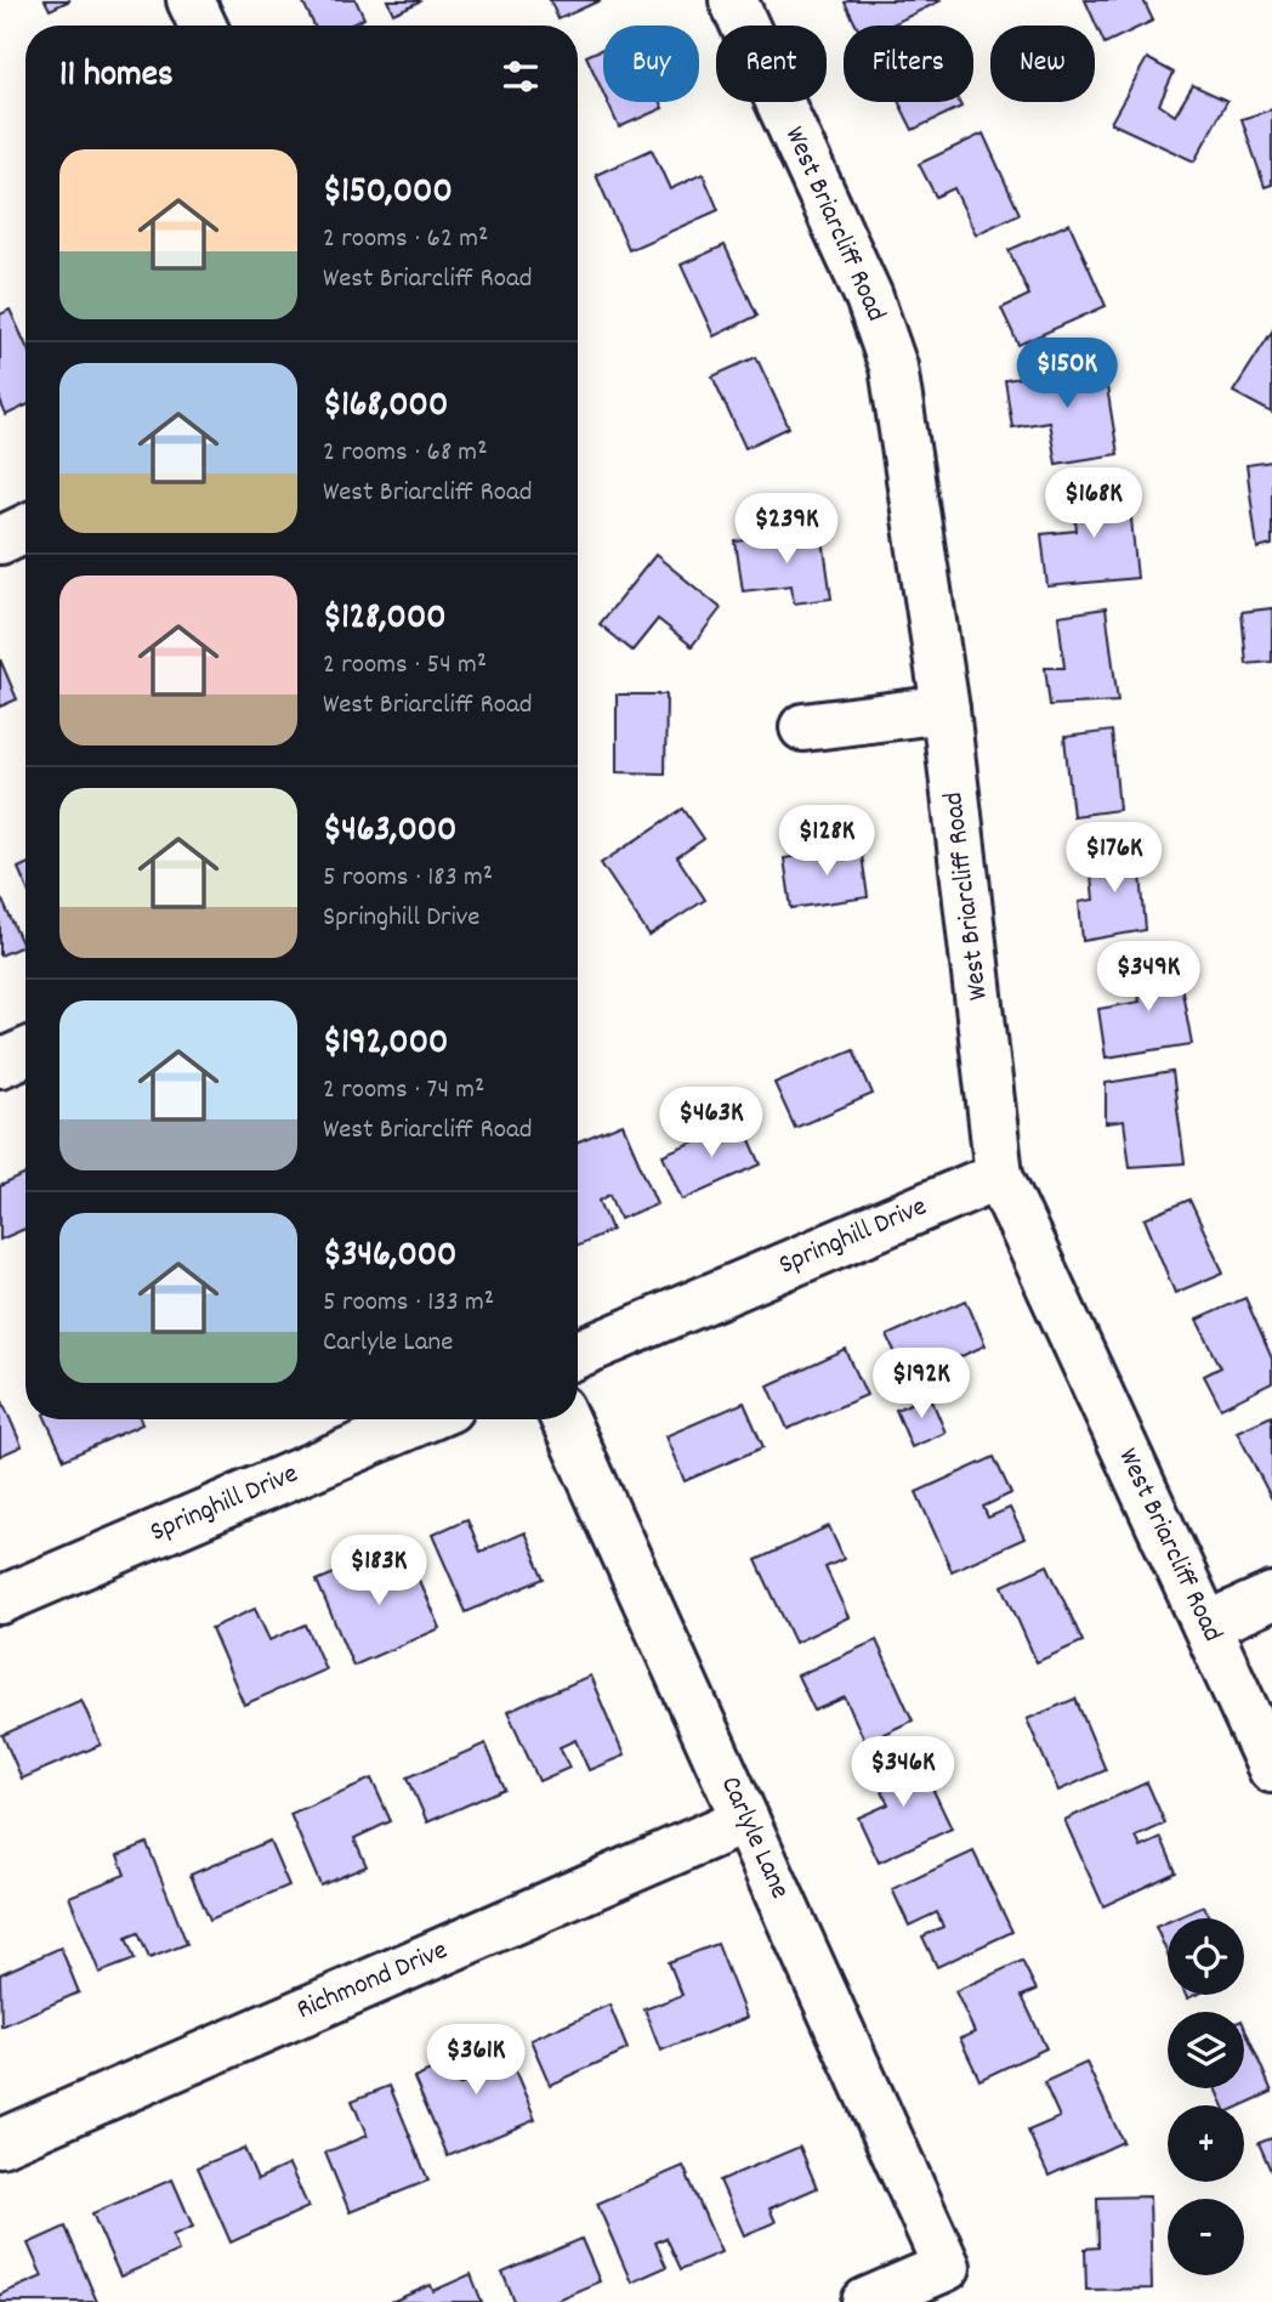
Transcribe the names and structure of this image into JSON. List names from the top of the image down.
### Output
{
  "streets": {
    "street": [
      "West Briarcliff Road",
      "Springhill Drive",
      "Carlyle Lane",
      "Richmond Drive"
    ]
  },
  "crossings": [
    ["West Briarcliff Road", "Springhill Drive"],
    ["Carlyle Lane", "Richmond Drive"]
  ],
  "page": {
    "chip": [
      "Buy",
      "Rent",
      "Filters",
      "New"
    ],
    "heading": "11 homes",
    "list": [
      {
        "name": "$150,000",
        "note": "2 rooms · 62 m² · West Briarcliff Road"
      },
      {
        "name": "$168,000",
        "note": "2 rooms · 68 m² · West Briarcliff Road"
      },
      {
        "name": "$128,000",
        "note": "2 rooms · 54 m² · West Briarcliff Road"
      },
      {
        "name": "$463,000",
        "note": "5 rooms · 183 m² · Springhill Drive"
      },
      {
        "name": "$192,000",
        "note": "2 rooms · 74 m² · West Briarcliff Road"
      },
      {
        "name": "$346,000",
        "note": "5 rooms · 133 m² · Carlyle Lane"
      }
    ],
    "price": [
      "$150K",
      "$168K",
      "$239K",
      "$128K",
      "$176K",
      "$349K",
      "$463K",
      "$192K",
      "$183K",
      "$346K",
      "$361K"
    ],
    "map_buttons": ["+", "−"]
  }
}
